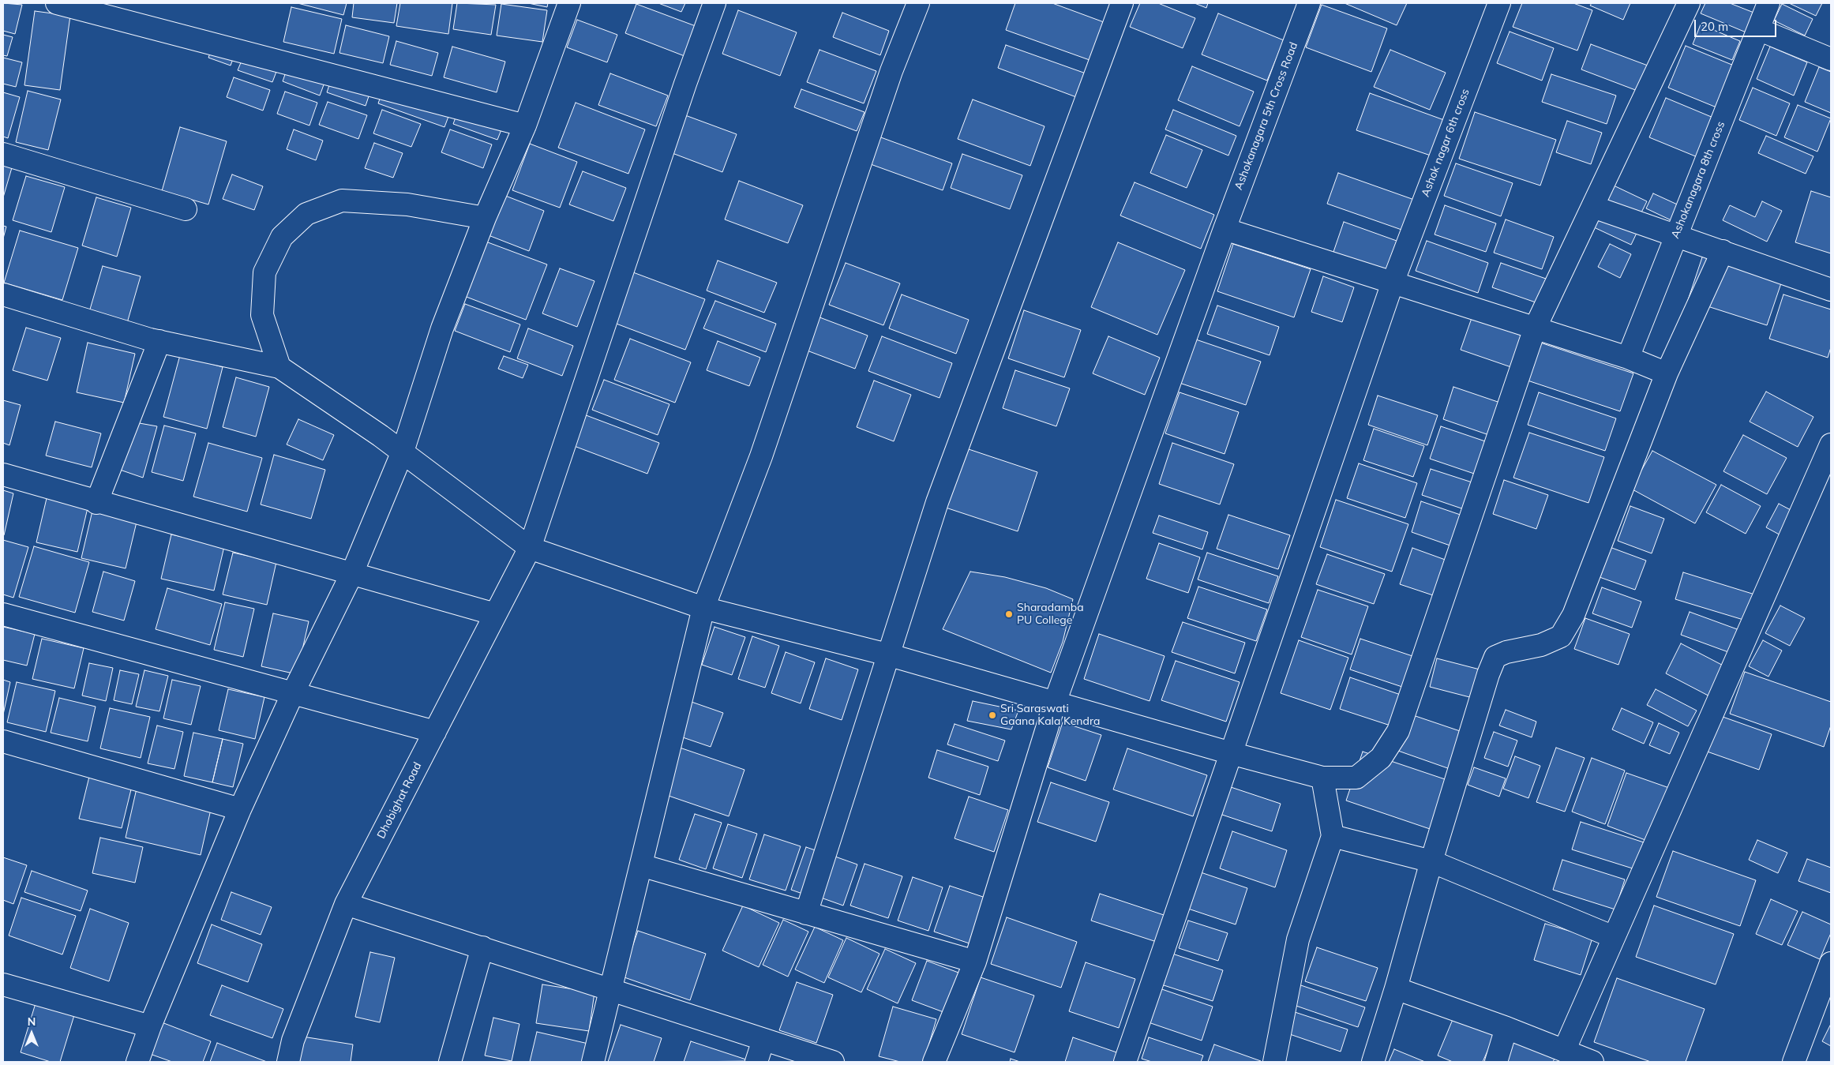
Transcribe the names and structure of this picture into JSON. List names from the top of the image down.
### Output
{
  "streets": {
    "street": [
      "Ashokanagara 5th Cross Road",
      "Ashok nagar 6th cross",
      "Ashokanagara 8th cross",
      "Dhobighat Road"
    ]
  },
  "places": ["Sharadamba PU College", "Sri Saraswati Gaana Kala Kendra"],
  "scale_bar": "20 m",
  "north": "top"
}
